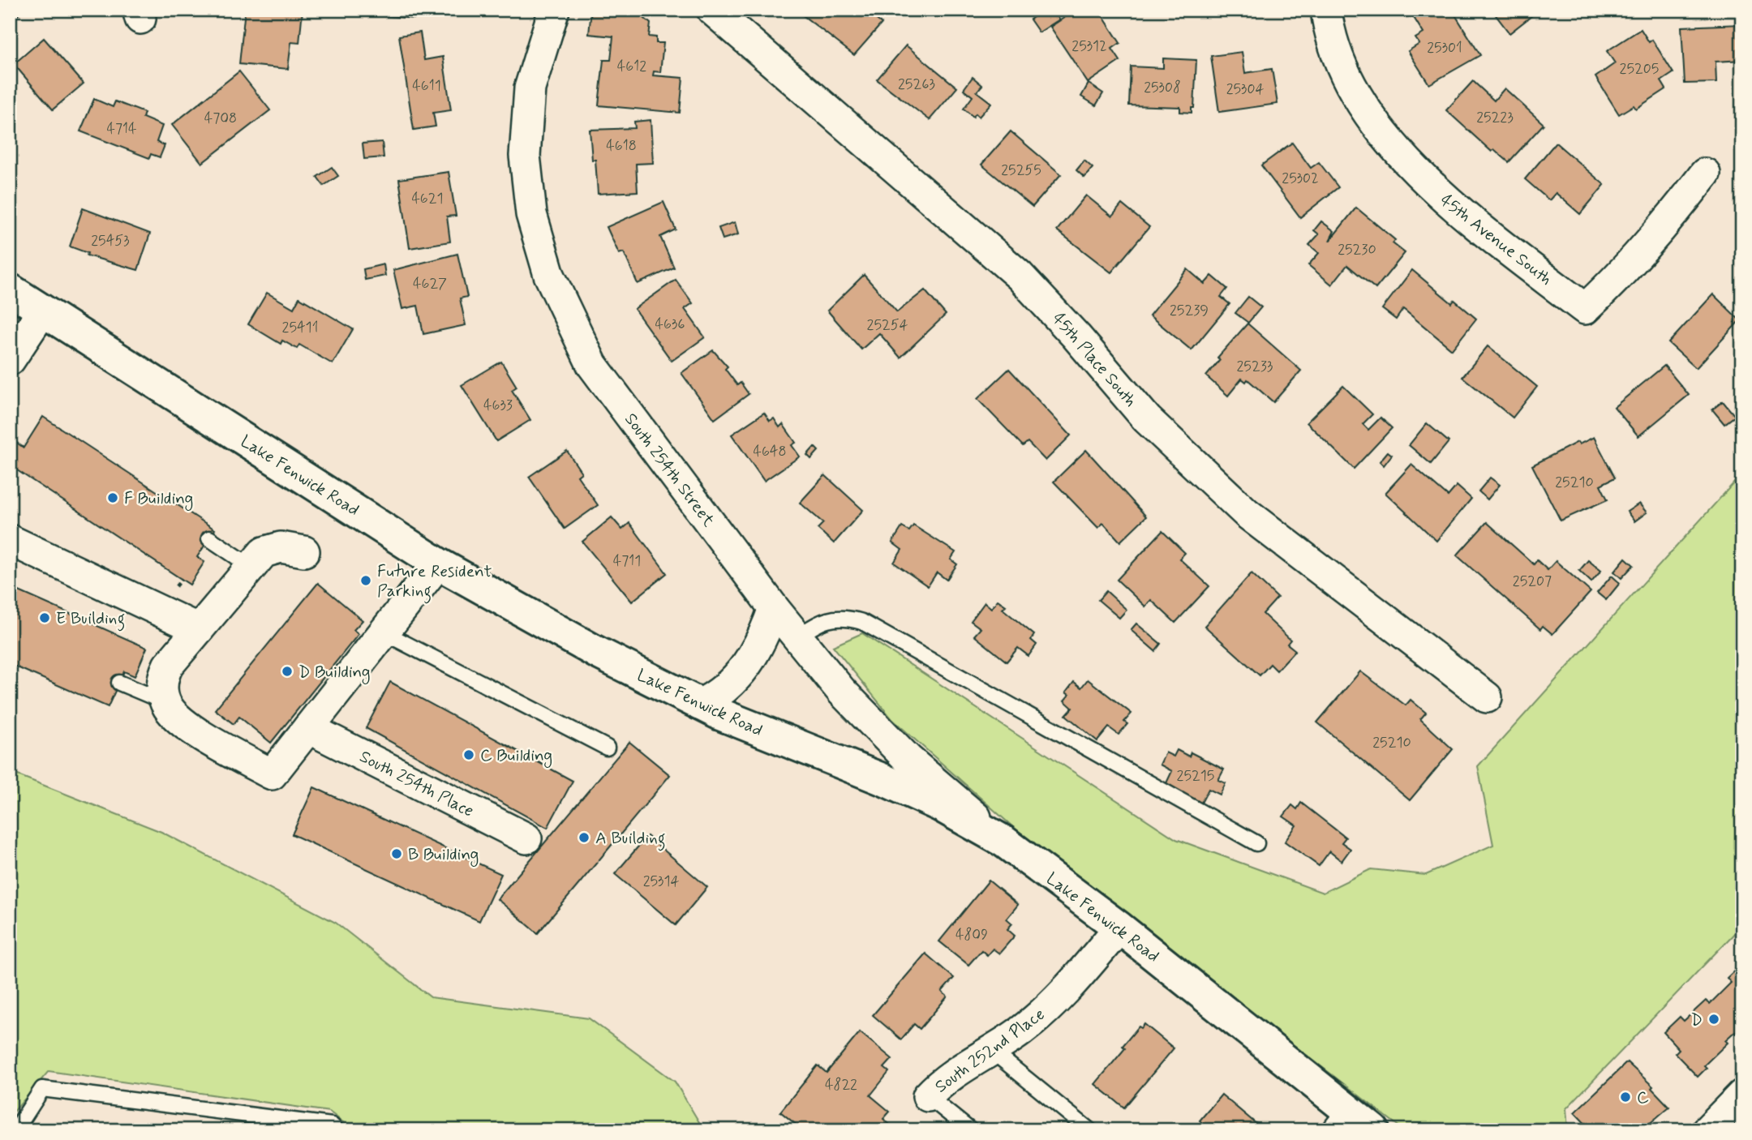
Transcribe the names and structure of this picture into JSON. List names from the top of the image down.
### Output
{
  "streets": {
    "street": [
      "45th Avenue South",
      "45th Place South",
      "South 254th Street",
      "Lake Fenwick Road",
      "South 254th Place",
      "South 252nd Place"
    ]
  },
  "crossings": [
    ["South 254th Street", "Lake Fenwick Road"],
    ["Lake Fenwick Road", "South 252nd Place"]
  ],
  "places": [
    "F Building",
    "Future Resident Parking",
    "E Building",
    "D Building",
    "C Building",
    "A Building",
    "B Building",
    "D",
    "C"
  ],
  "house_numbers": [
    "25312",
    "25301",
    "4612",
    "25205",
    "25263",
    "4611",
    "25308",
    "25304",
    "25223",
    "4708",
    "4714",
    "4618",
    "25255",
    "25302",
    "4621",
    "25453",
    "25230",
    "4627",
    "25239",
    "4636",
    "25254",
    "25411",
    "25233",
    "4633",
    "4648",
    "25210",
    "4711",
    "25207",
    "25210",
    "25215",
    "25314",
    "4809",
    "4822"
  ]
}
